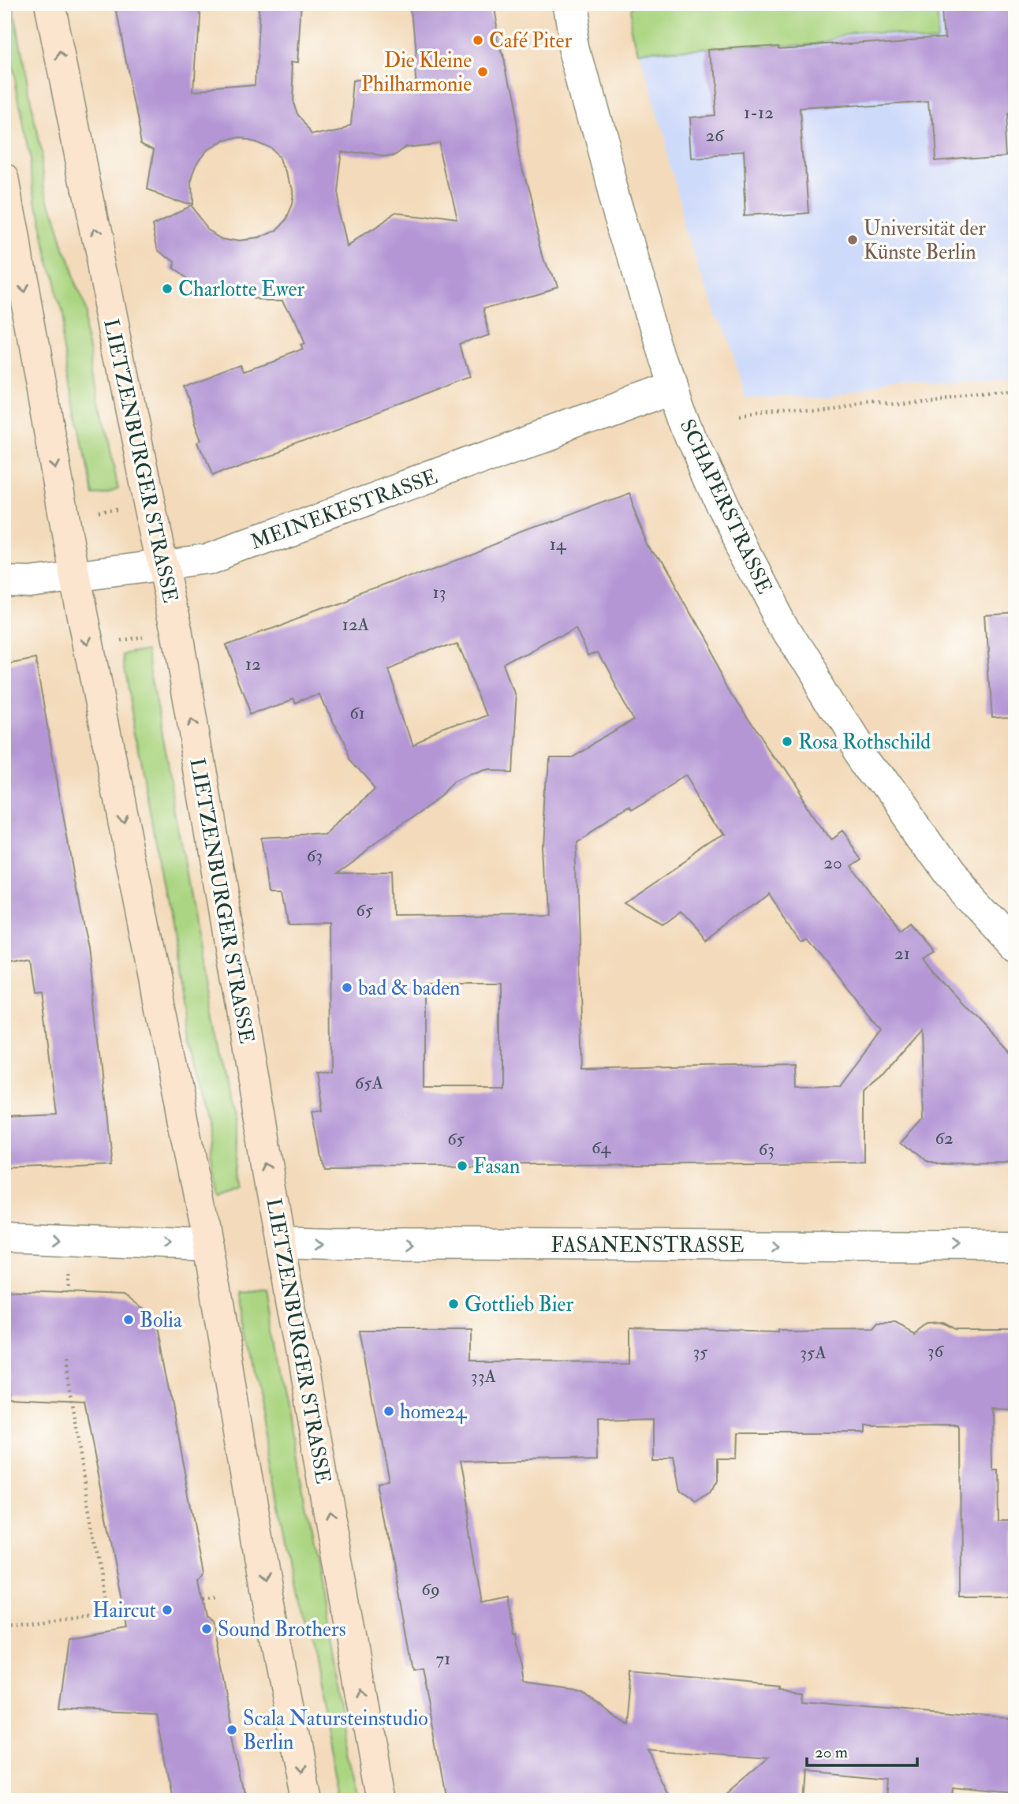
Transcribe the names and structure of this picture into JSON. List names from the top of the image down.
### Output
{
  "streets": {
    "main road": ["LIETZENBURGER STRASSE"],
    "street": ["SCHAPERSTRASSE", "MEINEKESTRASSE", "FASANENSTRASSE"]
  },
  "crossings": [
    ["LIETZENBURGER STRASSE", "MEINEKESTRASSE"],
    ["LIETZENBURGER STRASSE", "FASANENSTRASSE"],
    ["SCHAPERSTRASSE", "MEINEKESTRASSE"]
  ],
  "one_way": ["FASANENSTRASSE"],
  "places": [
    "Café Piter",
    "Die Kleine Philharmonie",
    "Universität der Künste Berlin",
    "Charlotte Ewer",
    "Rosa Rothschild",
    "bad & baden",
    "Fasan",
    "Gottlieb Bier",
    "Bolia",
    "home24",
    "Haircut",
    "Sound Brothers",
    "Scala Natursteinstudio Berlin"
  ],
  "house_numbers": [
    "1-12",
    "26",
    "14",
    "13",
    "12A",
    "12",
    "61",
    "63",
    "20",
    "65",
    "21",
    "65A",
    "62",
    "65",
    "64",
    "63",
    "36",
    "35",
    "35A",
    "33A",
    "69",
    "71"
  ],
  "scale_bar": "20 m"
}
